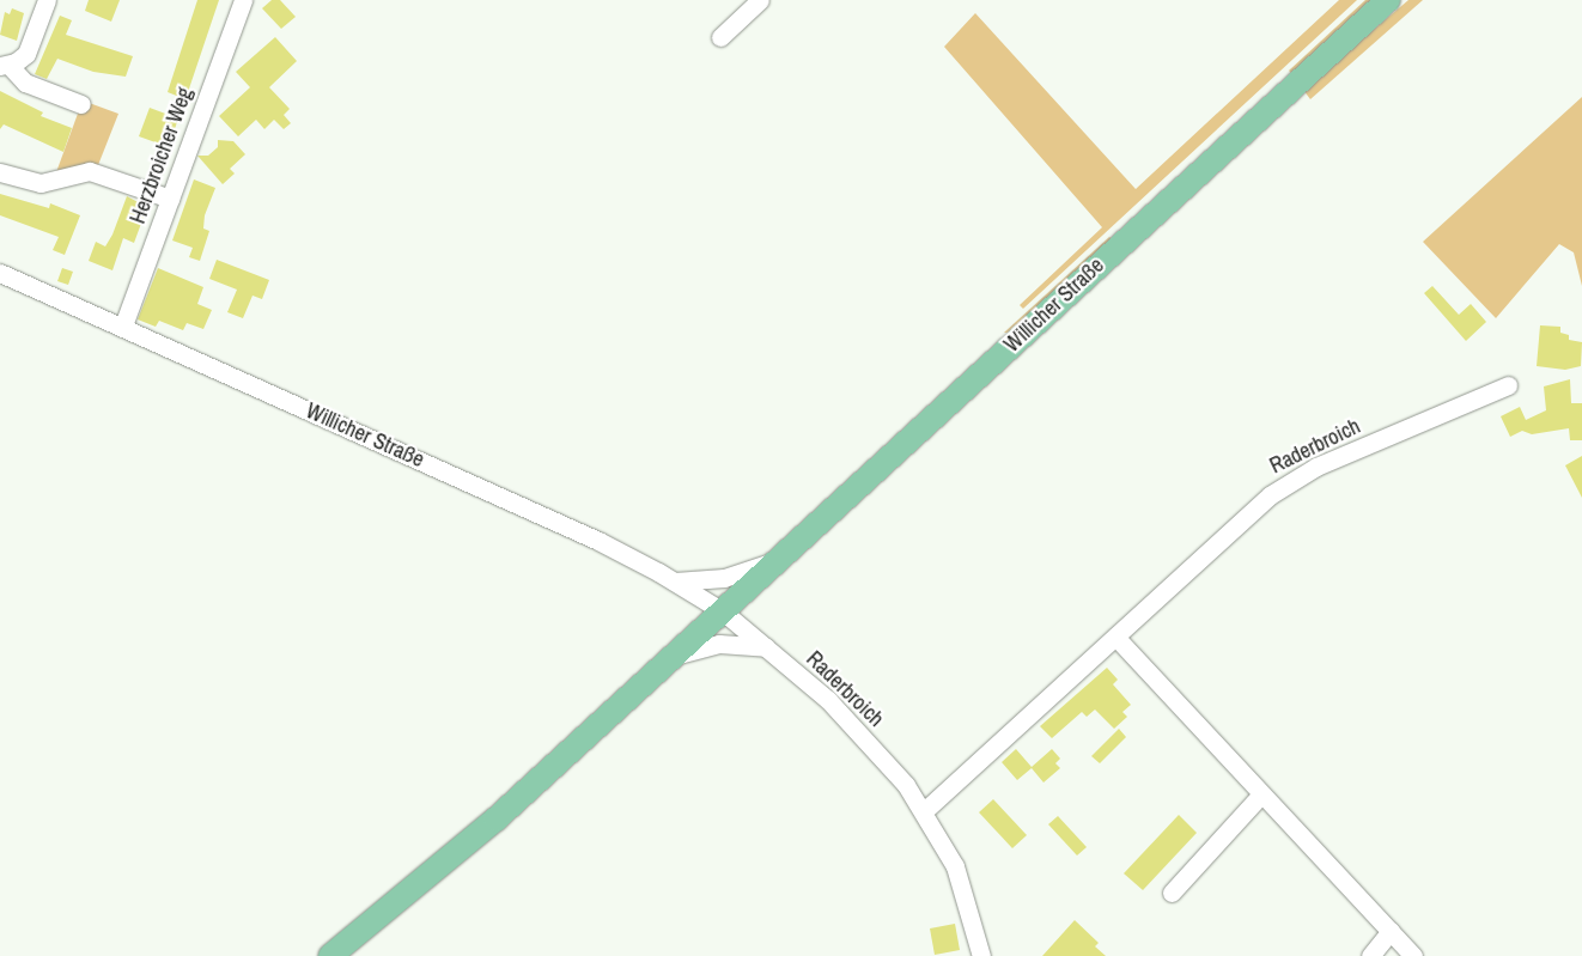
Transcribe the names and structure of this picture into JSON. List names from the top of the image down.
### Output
{
  "streets": {
    "main road": ["Willicher Straße"],
    "street": ["Herzbroicher Weg", "Raderbroich"]
  },
  "crossings": [
    ["Herzbroicher Weg", "Willicher Straße"],
    ["Willicher Straße", "Raderbroich"]
  ]
}
